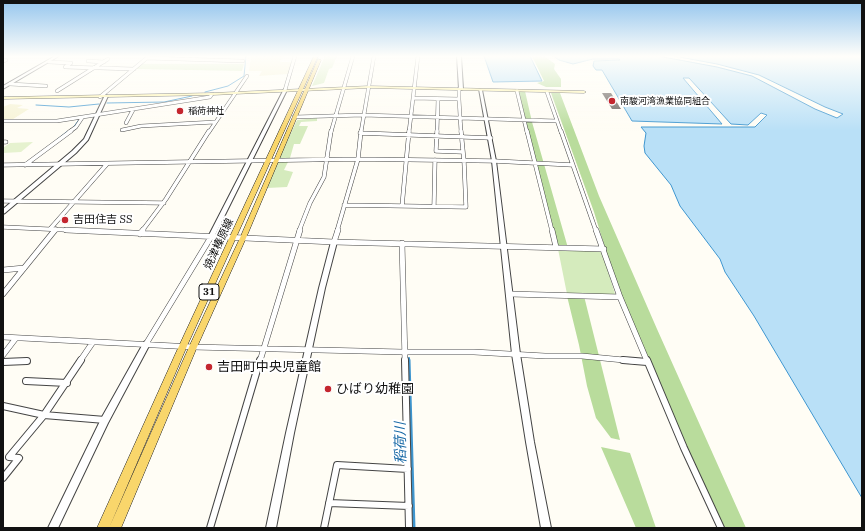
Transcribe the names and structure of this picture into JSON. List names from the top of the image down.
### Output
{
  "streets": {
    "main road": ["焼津榛原線", "31"]
  },
  "water": ["稻荷川"],
  "places": [
    "南駿河湾漁業協同組合",
    "稲荷神社",
    "吉田住吉 SS",
    "吉田町中央児童館",
    "ひばり幼稚園"
  ]
}
